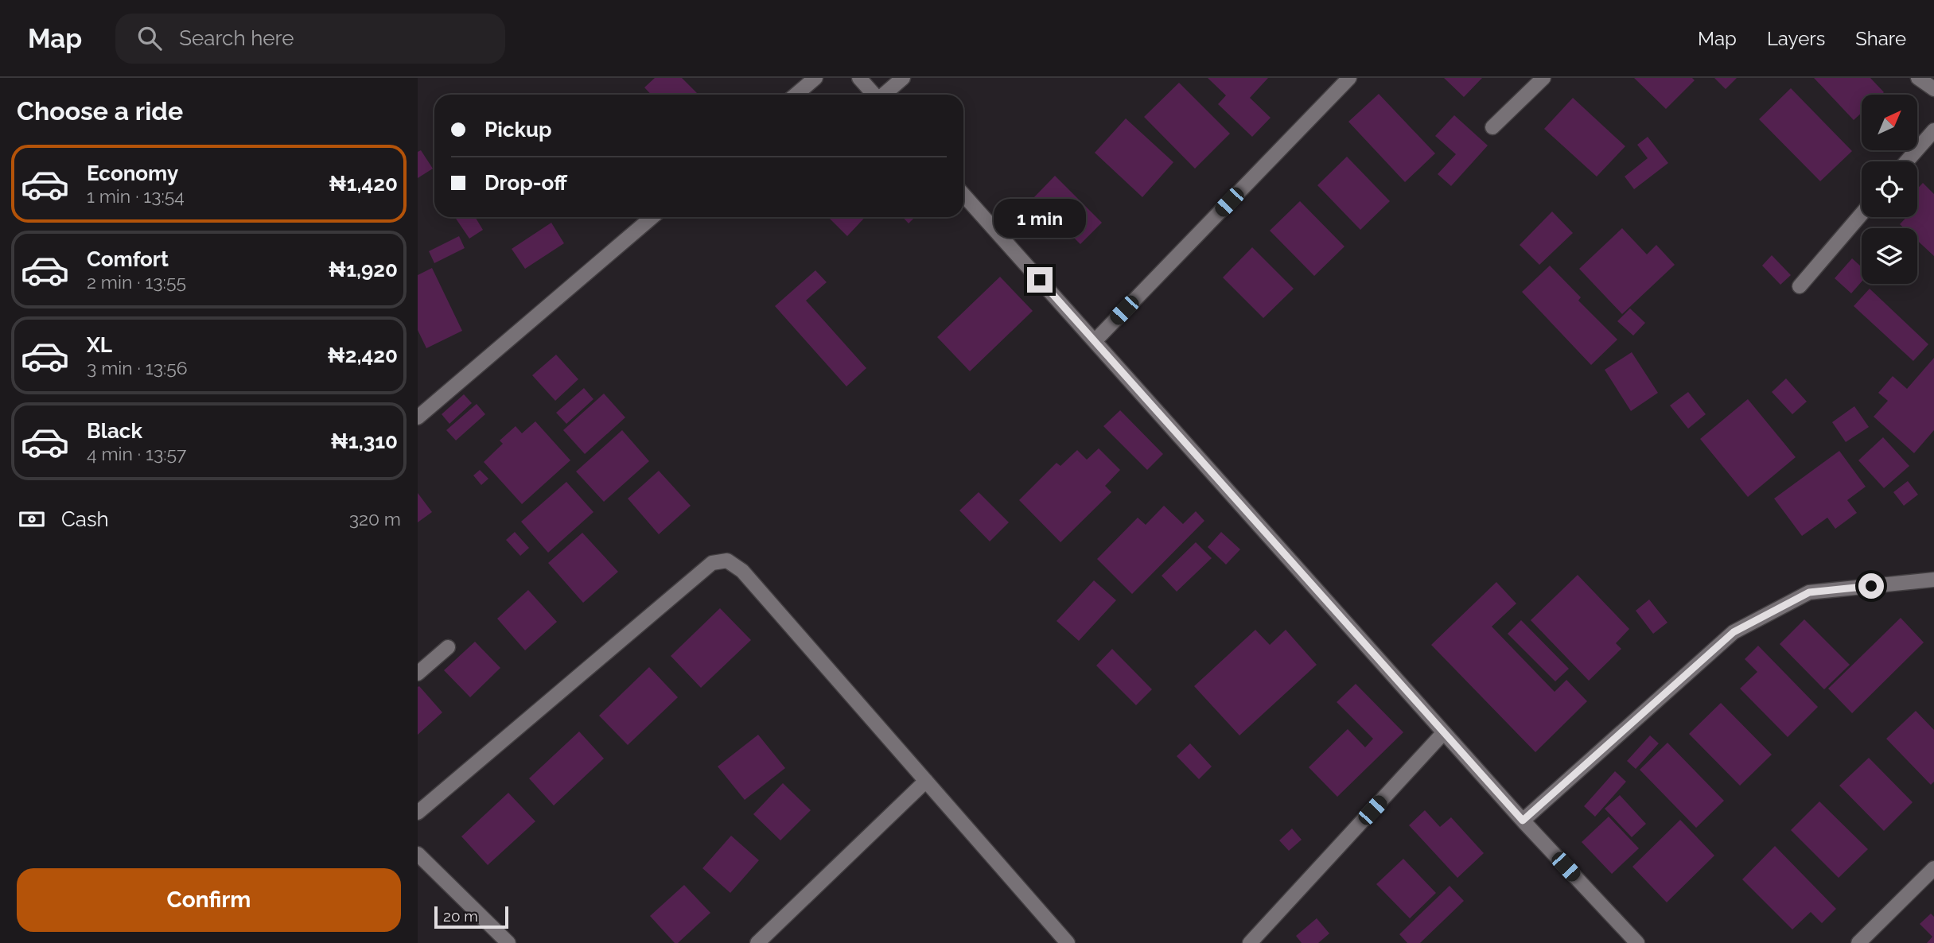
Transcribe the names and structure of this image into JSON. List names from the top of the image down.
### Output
{
  "scale_bar": "20 m",
  "north": "top right",
  "page": {
    "header": "Map",
    "search": "Search here",
    "nav": ["Map", "Layers", "Share"],
    "heading": "Choose a ride",
    "banner": ["Pickup", "Drop-off"],
    "list": [
      {
        "name": "Economy",
        "note": "1 min · 13:54",
        "value": "₦1,420"
      },
      {
        "name": "Comfort",
        "note": "2 min · 13:55",
        "value": "₦1,920"
      },
      {
        "name": "XL",
        "note": "3 min · 13:56",
        "value": "₦2,420"
      },
      {
        "name": "Black",
        "note": "4 min · 13:57",
        "value": "₦1,310"
      }
    ],
    "bubble": "1 min",
    "pay": ["Cash", "320 m"],
    "buttons": "Confirm",
    "scale": "20 m"
  }
}
